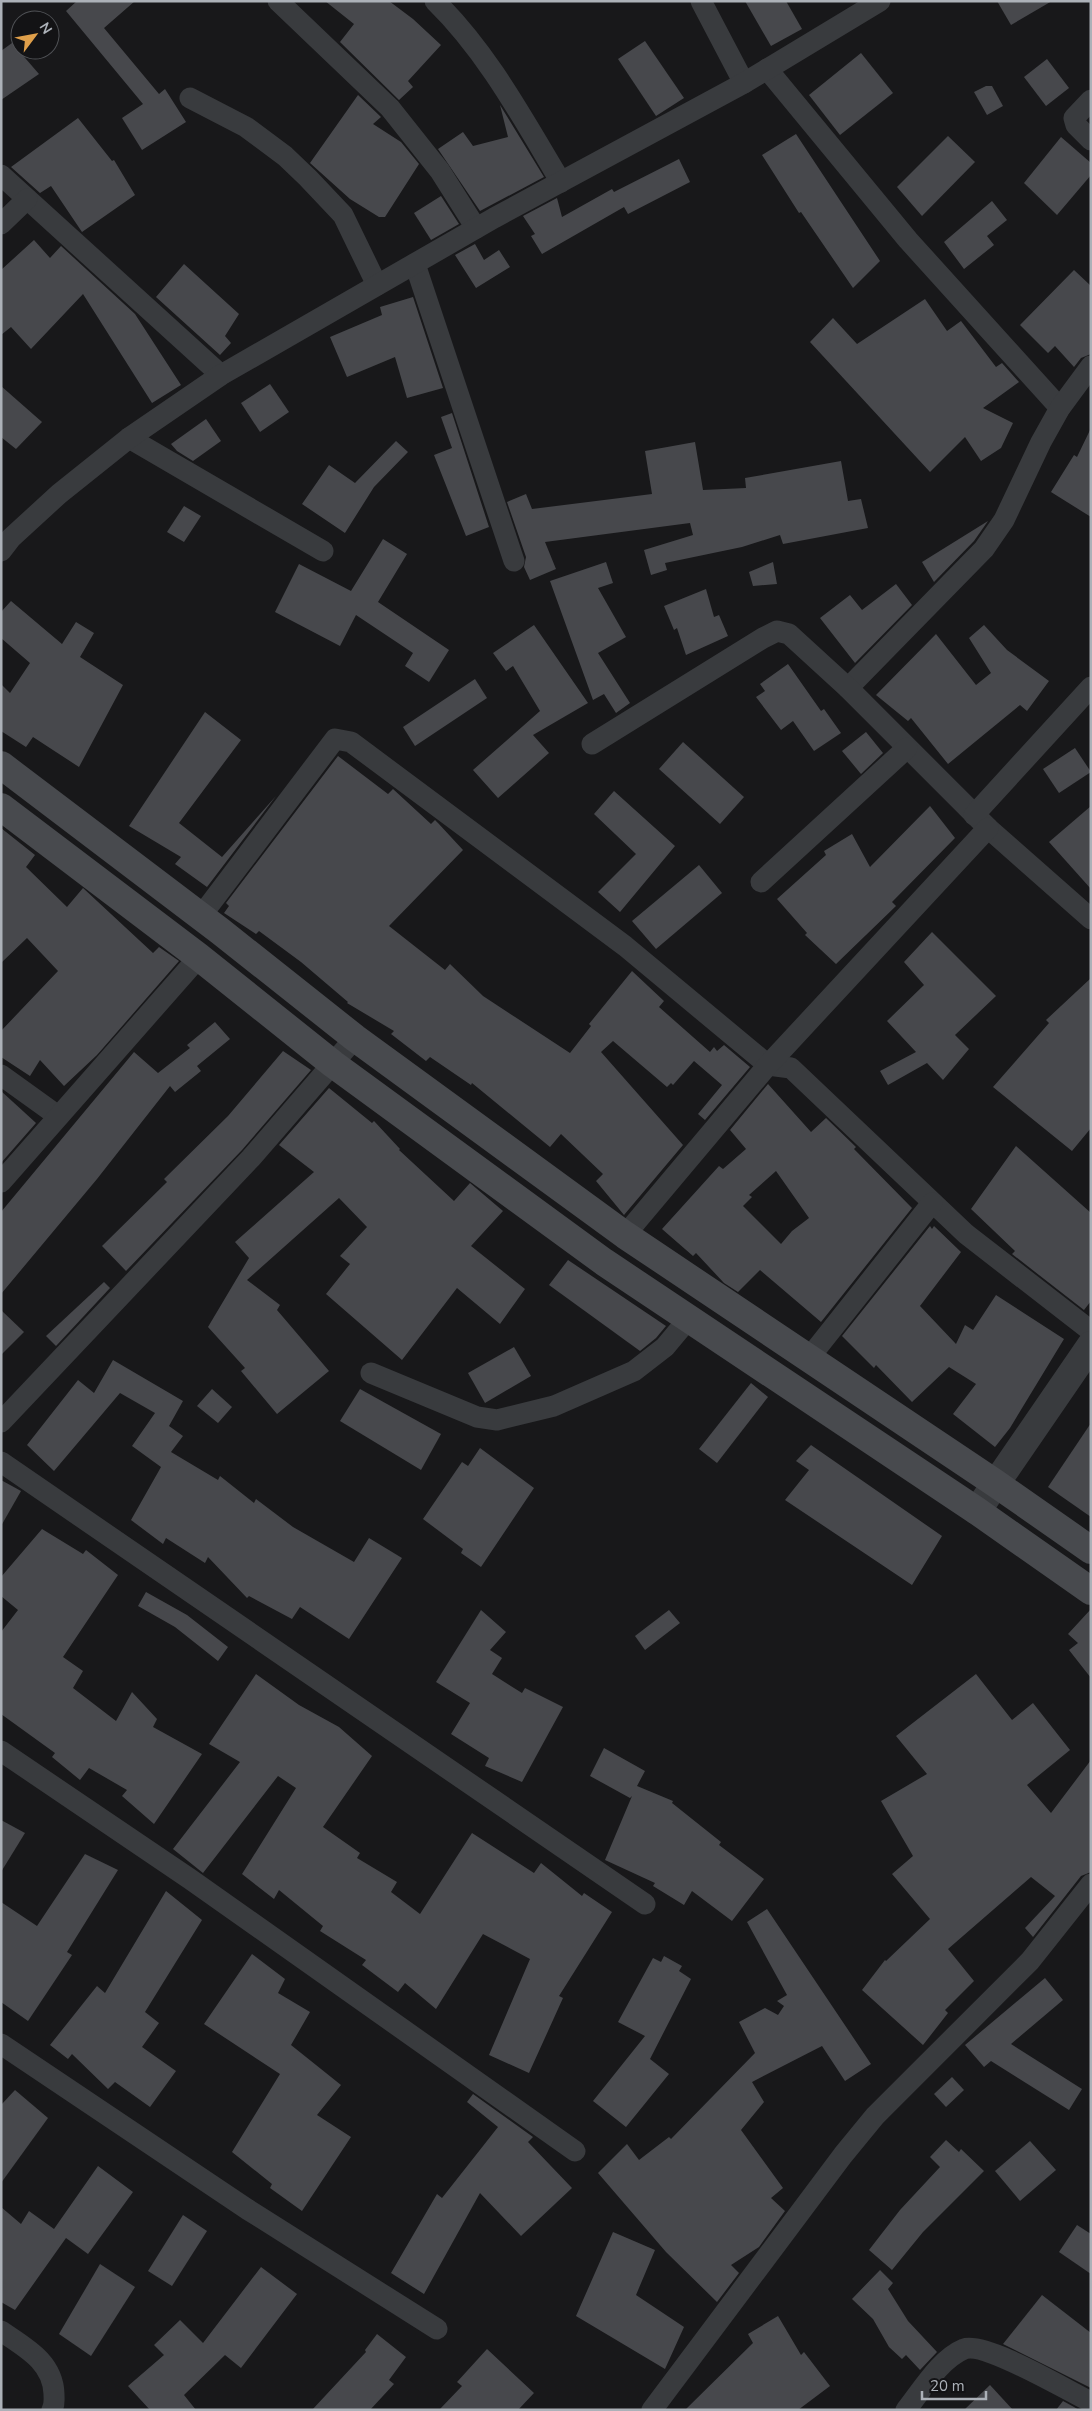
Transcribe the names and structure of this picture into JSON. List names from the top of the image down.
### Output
{
  "scale_bar": "20 m",
  "north": "top right"
}
